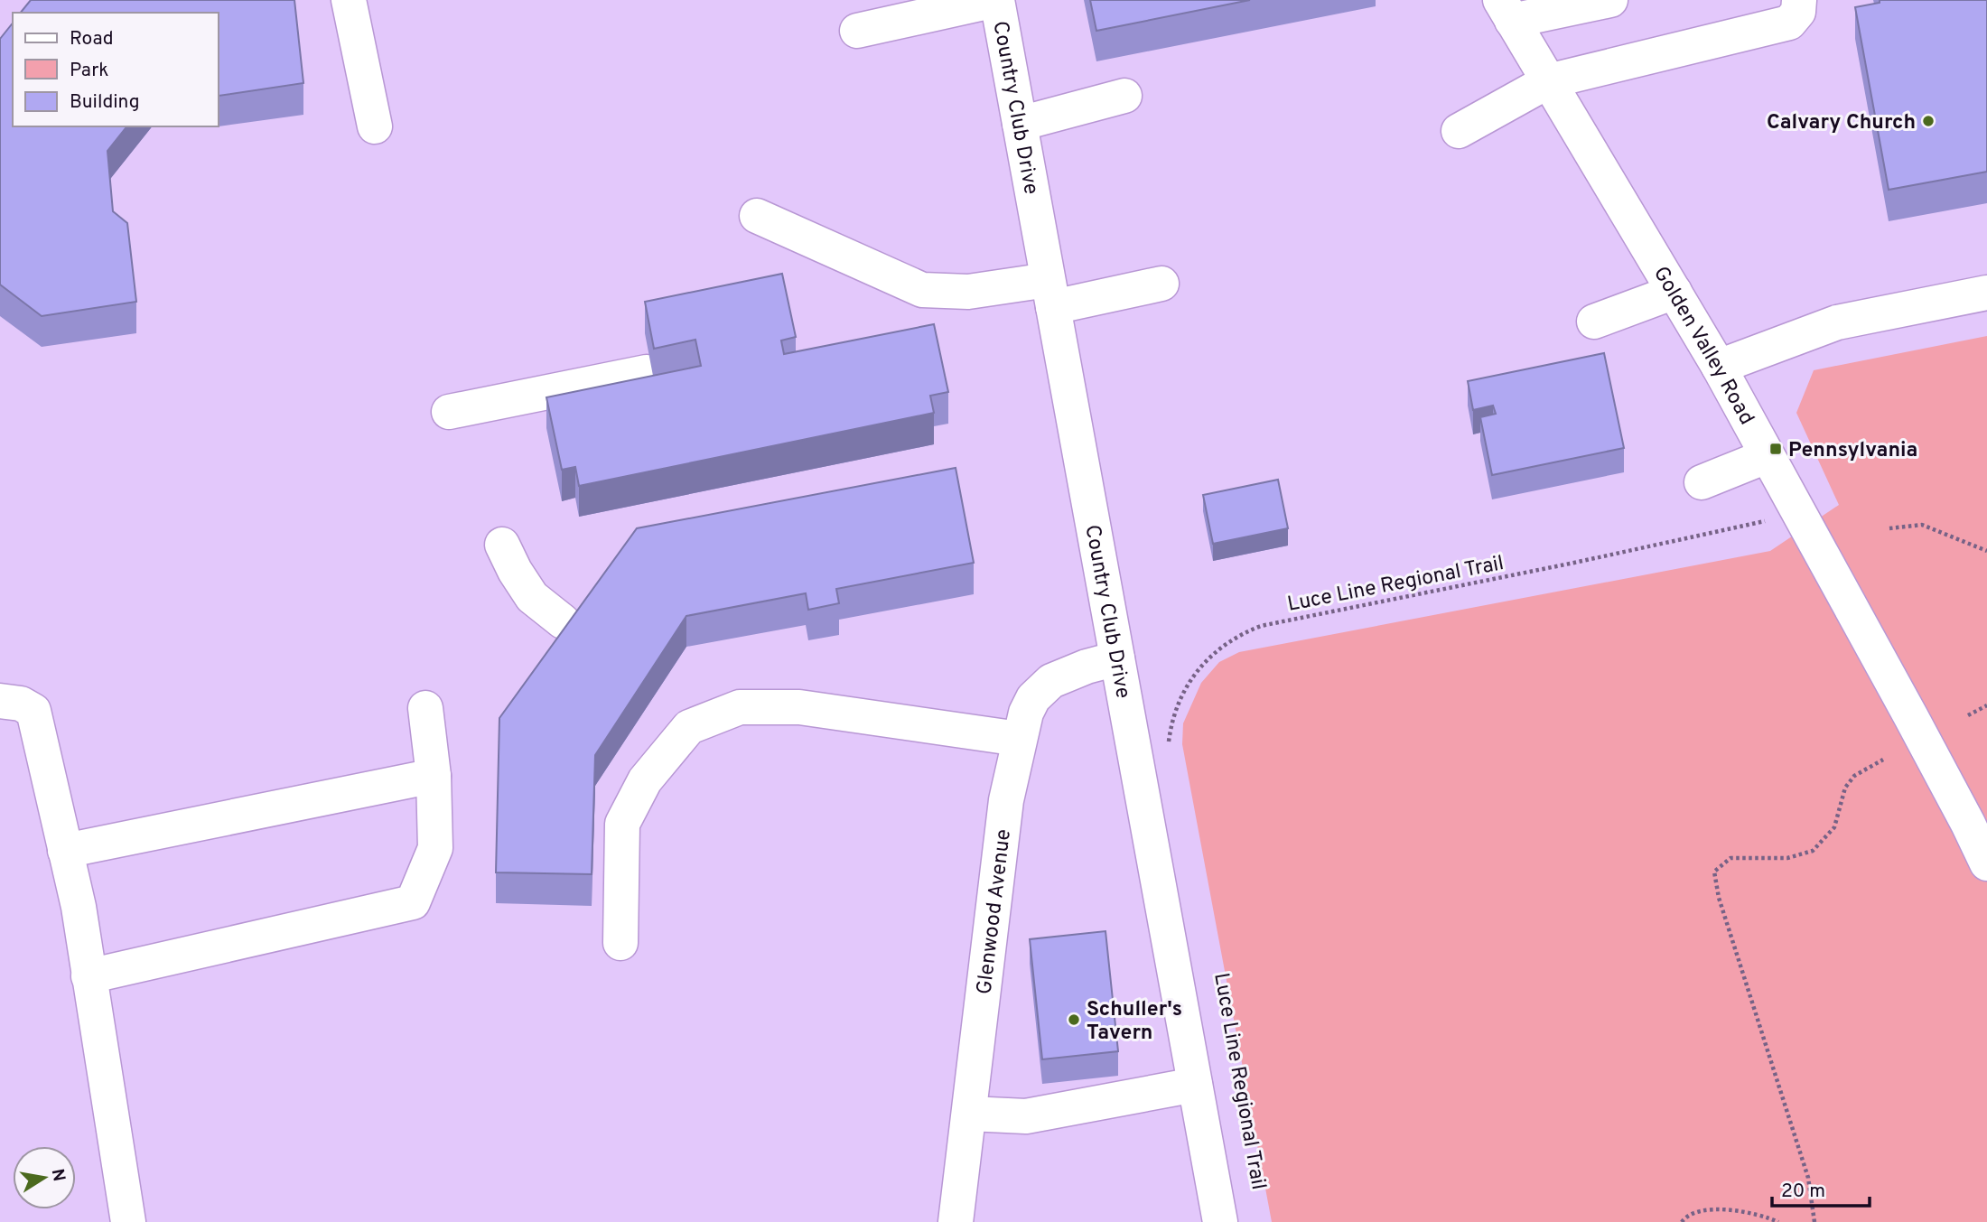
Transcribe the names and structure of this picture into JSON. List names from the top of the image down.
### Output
{
  "streets": {
    "street": ["Country Club Drive", "Golden Valley Road", "Glenwood Avenue"],
    "path": ["Luce Line Regional Trail"]
  },
  "crossings": [
    ["Country Club Drive", "Glenwood Avenue"],
    ["Golden Valley Road", "Luce Line Regional Trail"]
  ],
  "places": {
    "other": ["Calvary Church", "Schuller's Tavern"],
    "transit": ["Pennsylvania"]
  },
  "legend": ["Road", "Park", "Building"],
  "scale_bar": "20 m",
  "north": "right"
}
